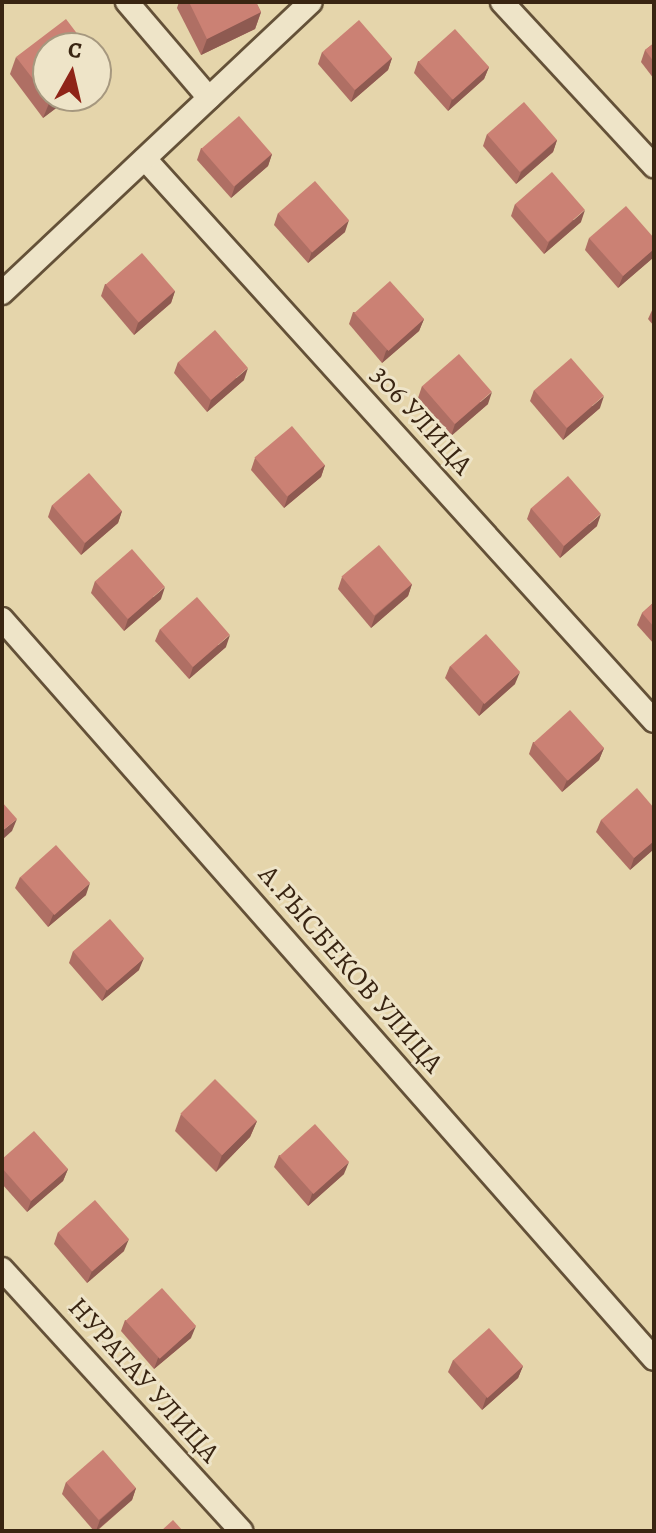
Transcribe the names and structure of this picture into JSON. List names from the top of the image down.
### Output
{
  "streets": {
    "street": ["306 УЛИЦА", "А.РЫСБЕКОВ УЛИЦА", "НУРАТАУ УЛИЦА"]
  },
  "north": "top"
}
